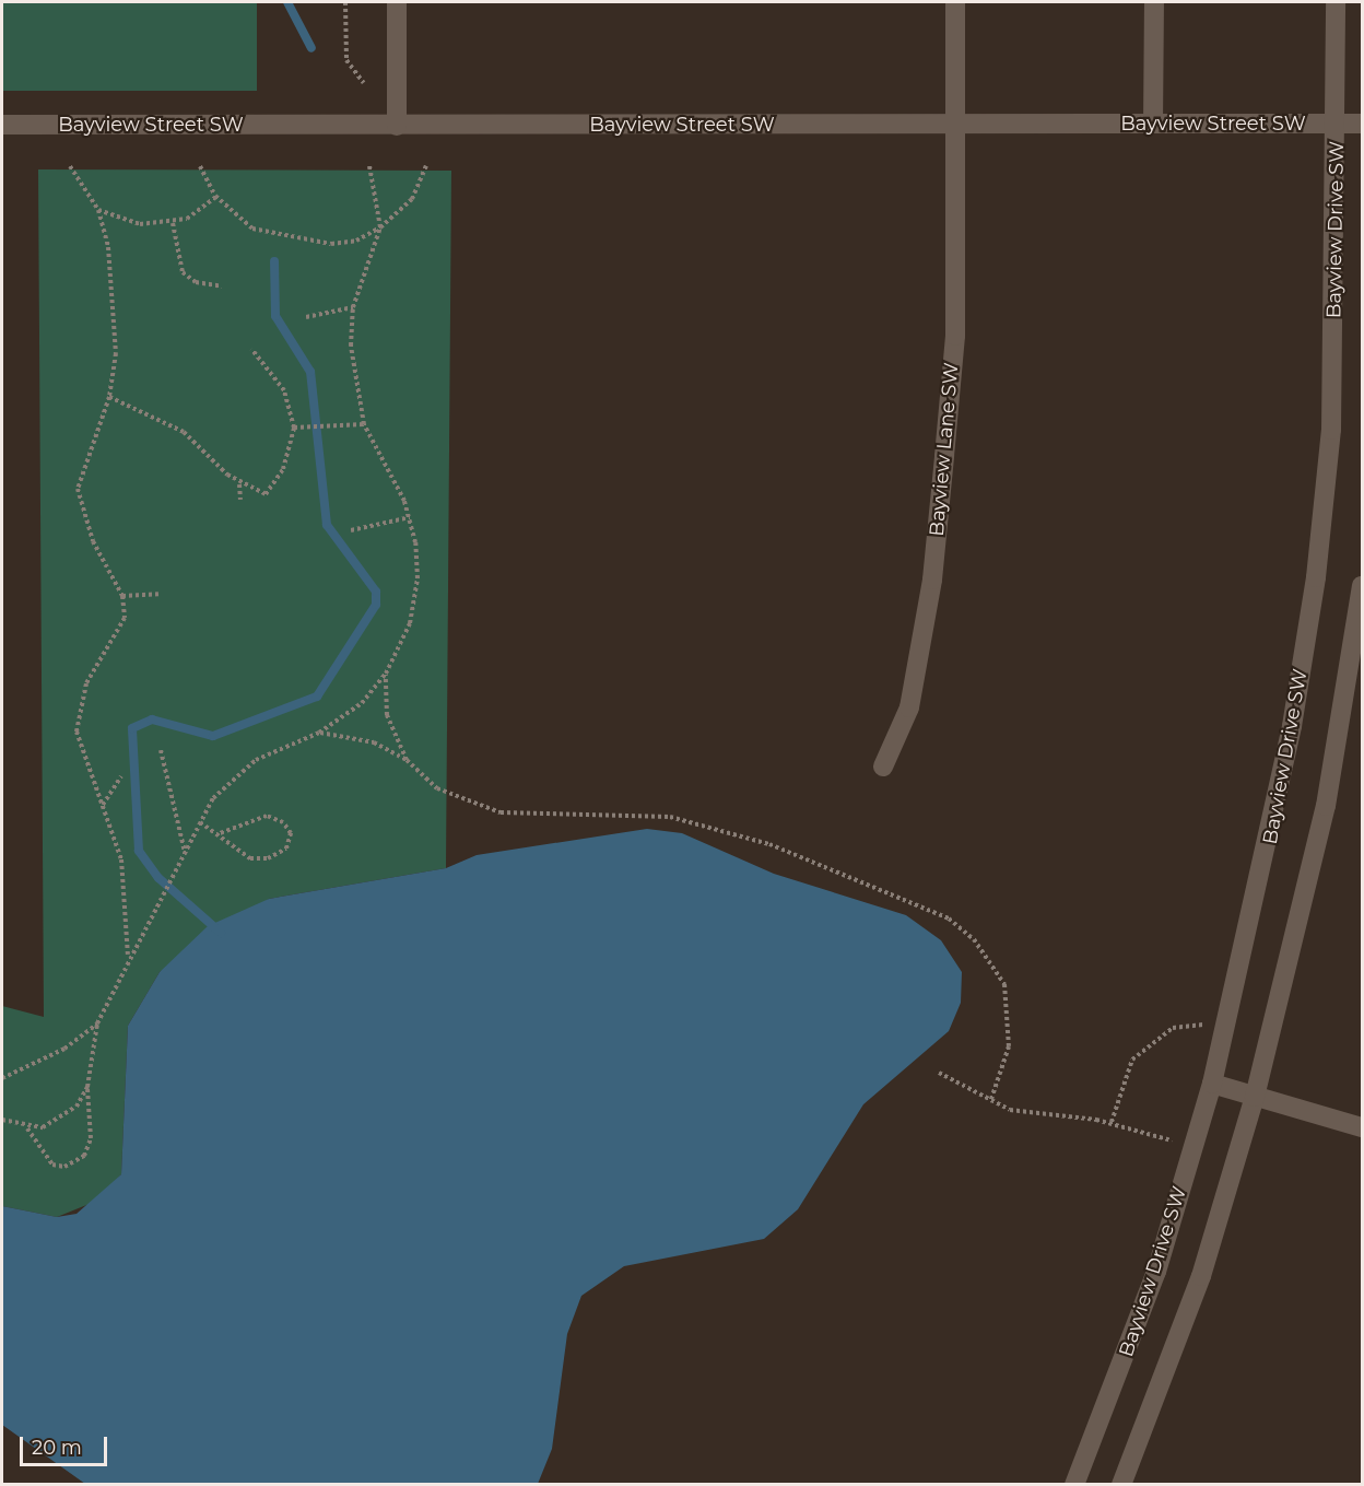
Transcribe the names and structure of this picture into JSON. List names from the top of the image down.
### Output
{
  "streets": {
    "street": ["Bayview Street SW", "Bayview Drive SW", "Bayview Lane SW"]
  },
  "crossings": [
    ["Bayview Street SW", "Bayview Drive SW"],
    ["Bayview Street SW", "Bayview Lane SW"]
  ],
  "scale_bar": "20 m"
}
